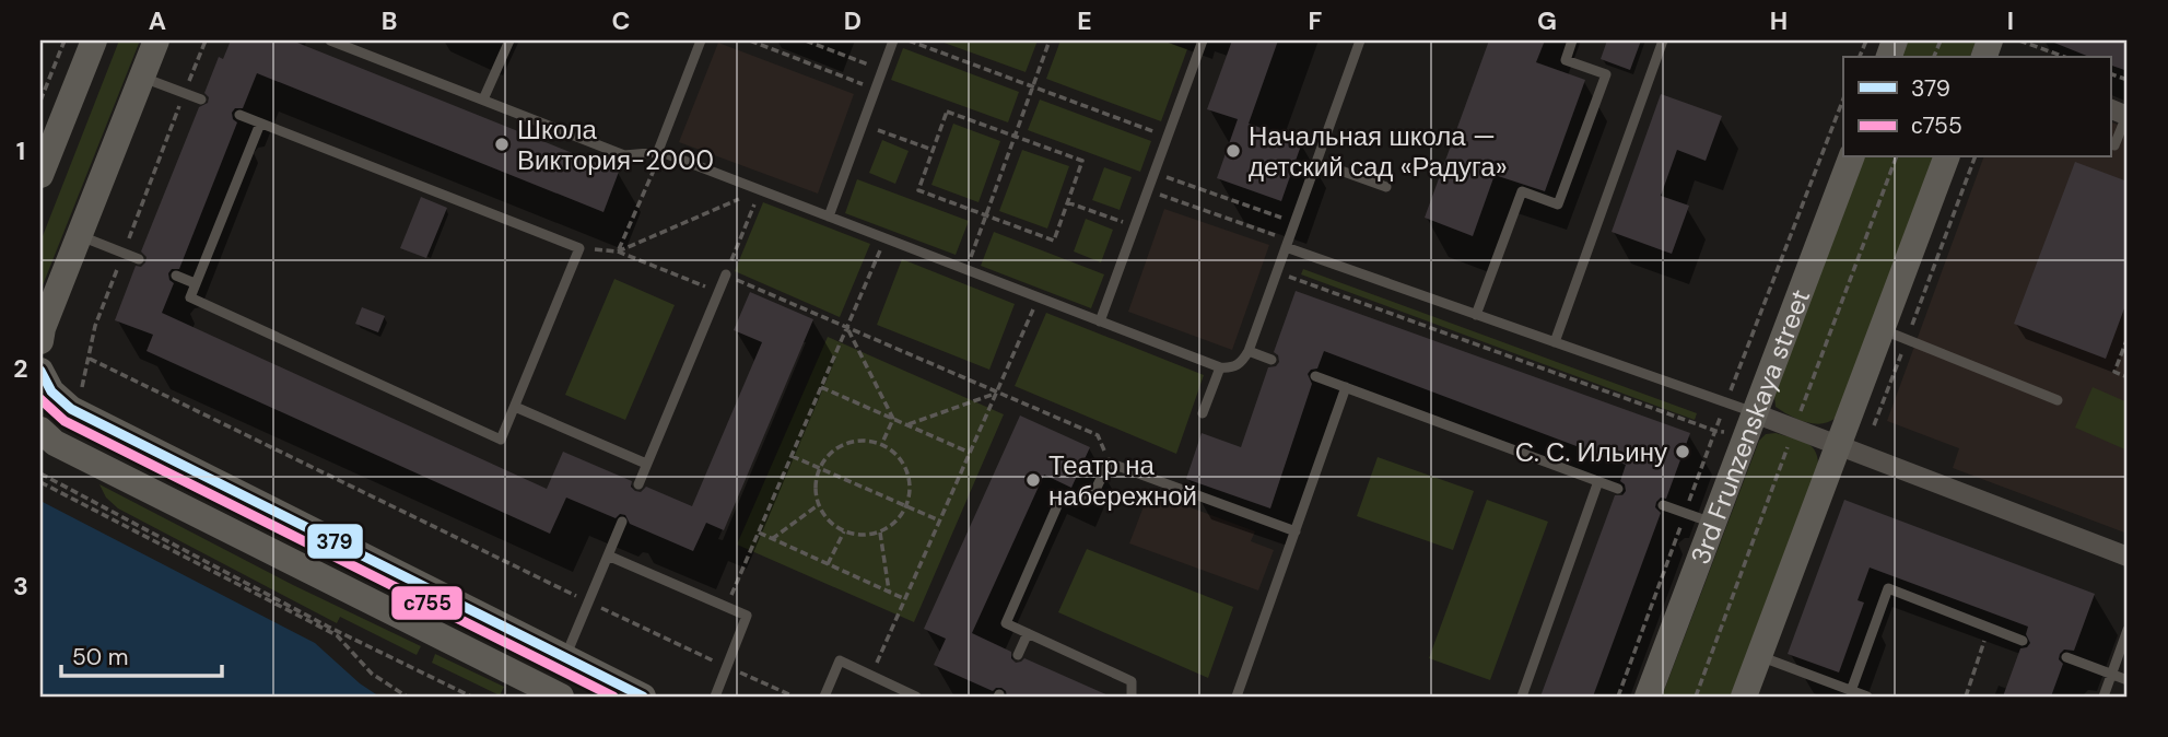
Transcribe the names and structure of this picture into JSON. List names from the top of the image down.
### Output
{
  "streets": {
    "main road": ["3rd Frunzenskaya street"]
  },
  "places": [
    "Школа Виктория-2000",
    "Начальная школа — детский сад «Радуга»",
    "С. С. Ильину",
    "Театр на набережной"
  ],
  "lines": ["transit line 379", "transit line с755"],
  "legend": ["379", "с755"],
  "scale_bar": "50 m",
  "grid": {
    "columns": [
      "A",
      "B",
      "C",
      "D",
      "E",
      "F",
      "G",
      "H",
      "I"
    ],
    "rows": ["1", "2", "3"]
  }
}
